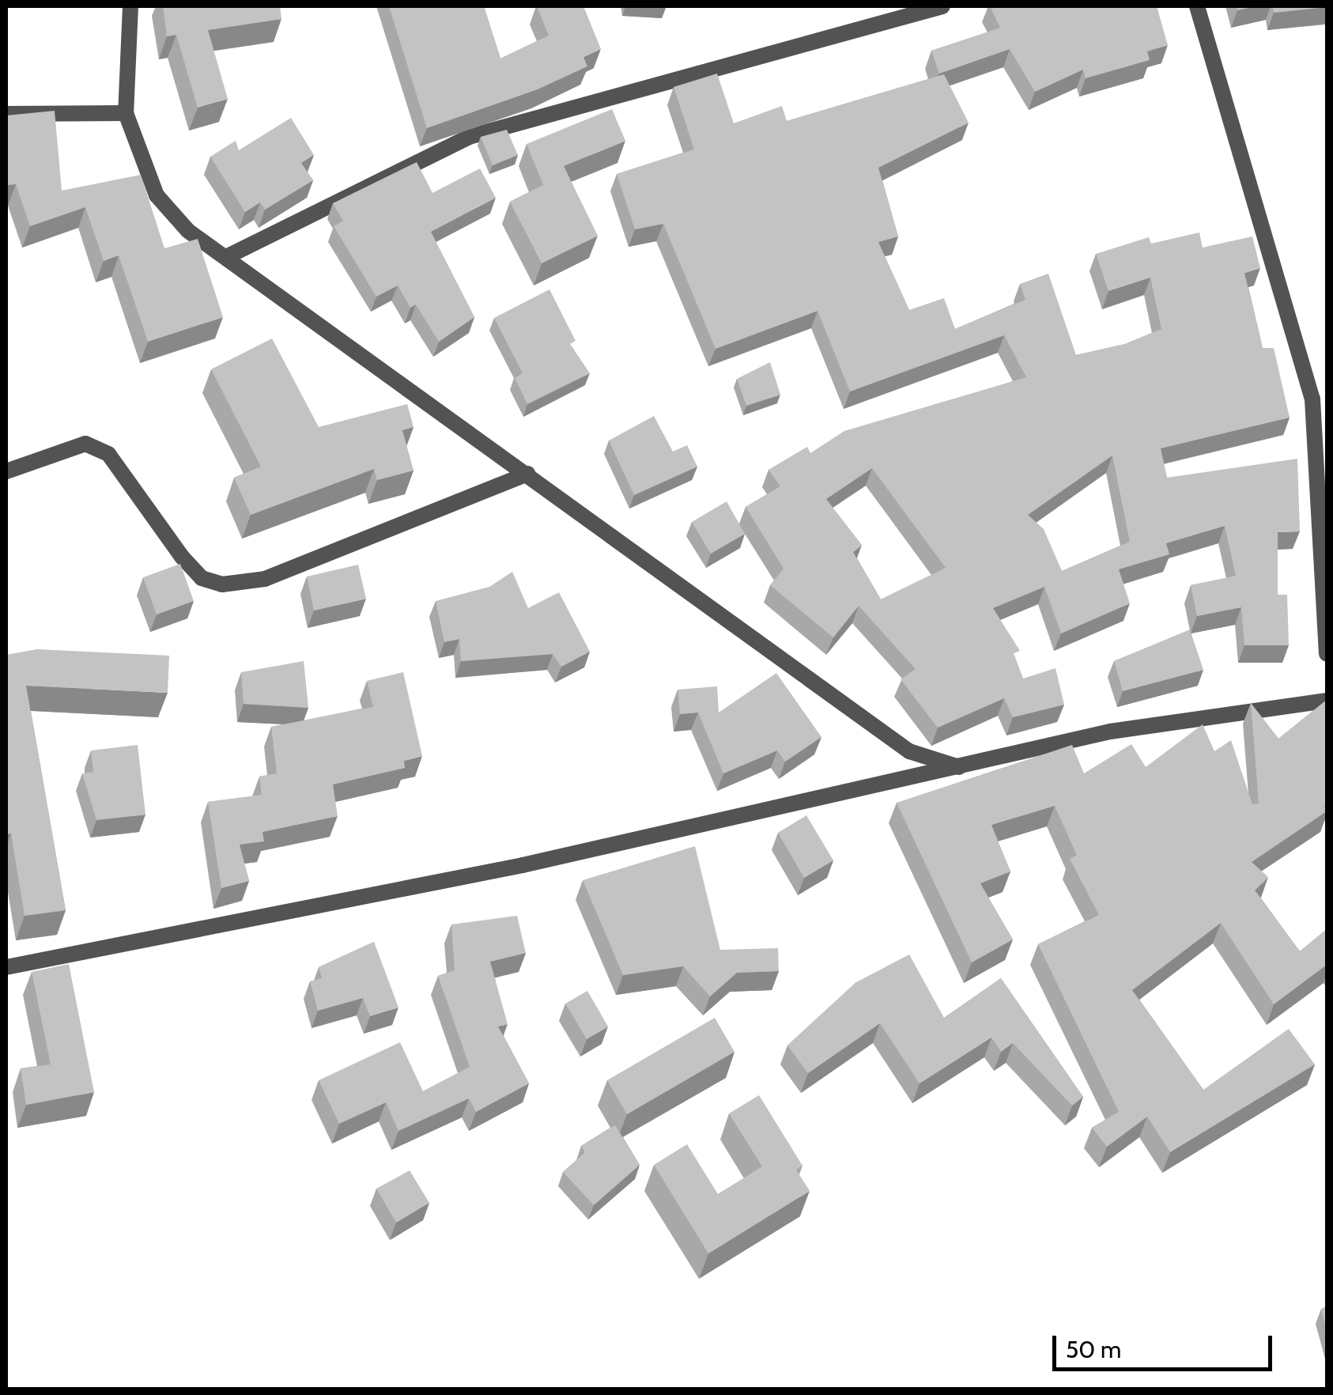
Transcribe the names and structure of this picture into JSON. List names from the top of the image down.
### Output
{
  "scale_bar": "50 m"
}
